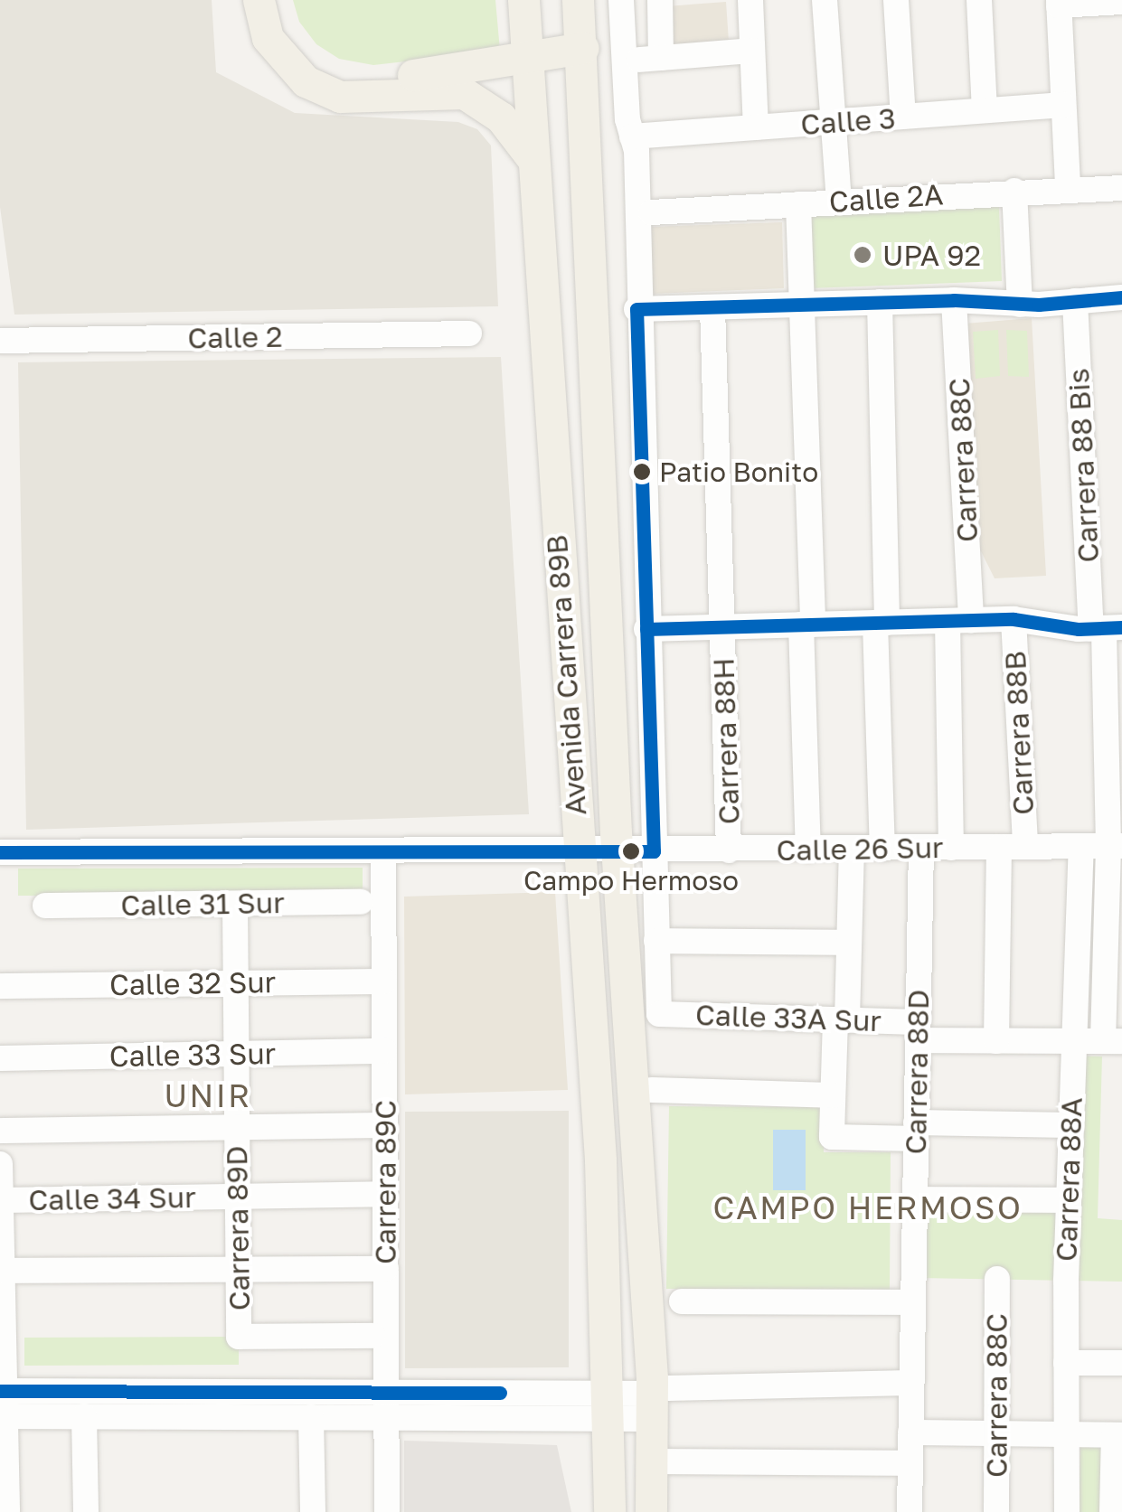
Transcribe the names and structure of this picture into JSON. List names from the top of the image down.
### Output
{
  "streets": {
    "main road": ["Avenida Carrera 89B"],
    "street": [
      "Calle 3",
      "Calle 2A",
      "Calle 2",
      "Carrera 88C",
      "Carrera 88 Bis",
      "Carrera 88B",
      "Carrera 88H",
      "Calle 26 Sur",
      "Calle 31 Sur",
      "Calle 32 Sur",
      "Calle 33A Sur",
      "Calle 33 Sur",
      "Carrera 88D",
      "Carrera 88A",
      "Carrera 89C",
      "Calle 34 Sur",
      "Carrera 89D"
    ]
  },
  "crossings": [
    ["Carrera 88C", "Calle 26 Sur"],
    ["Carrera 88 Bis", "Calle 26 Sur"],
    ["Carrera 88 Bis", "Calle 33A Sur"],
    ["Avenida Carrera 89B", "Calle 26 Sur"],
    ["Carrera 88B", "Calle 26 Sur"],
    ["Carrera 88H", "Calle 26 Sur"],
    ["Calle 26 Sur", "Carrera 88D"],
    ["Calle 26 Sur", "Carrera 88A"],
    ["Calle 26 Sur", "Carrera 89C"],
    ["Calle 31 Sur", "Carrera 89D"],
    ["Calle 32 Sur", "Carrera 89C"],
    ["Calle 32 Sur", "Carrera 89D"],
    ["Calle 33A Sur", "Carrera 88D"],
    ["Calle 33A Sur", "Carrera 88A"],
    ["Calle 33 Sur", "Carrera 89C"],
    ["Calle 33 Sur", "Carrera 89D"],
    ["Carrera 89C", "Calle 34 Sur"],
    ["Calle 34 Sur", "Carrera 89D"]
  ],
  "districts": ["UNIR", "CAMPO HERMOSO"],
  "places": ["UPA 92", "Patio Bonito", "Campo Hermoso"]
}
